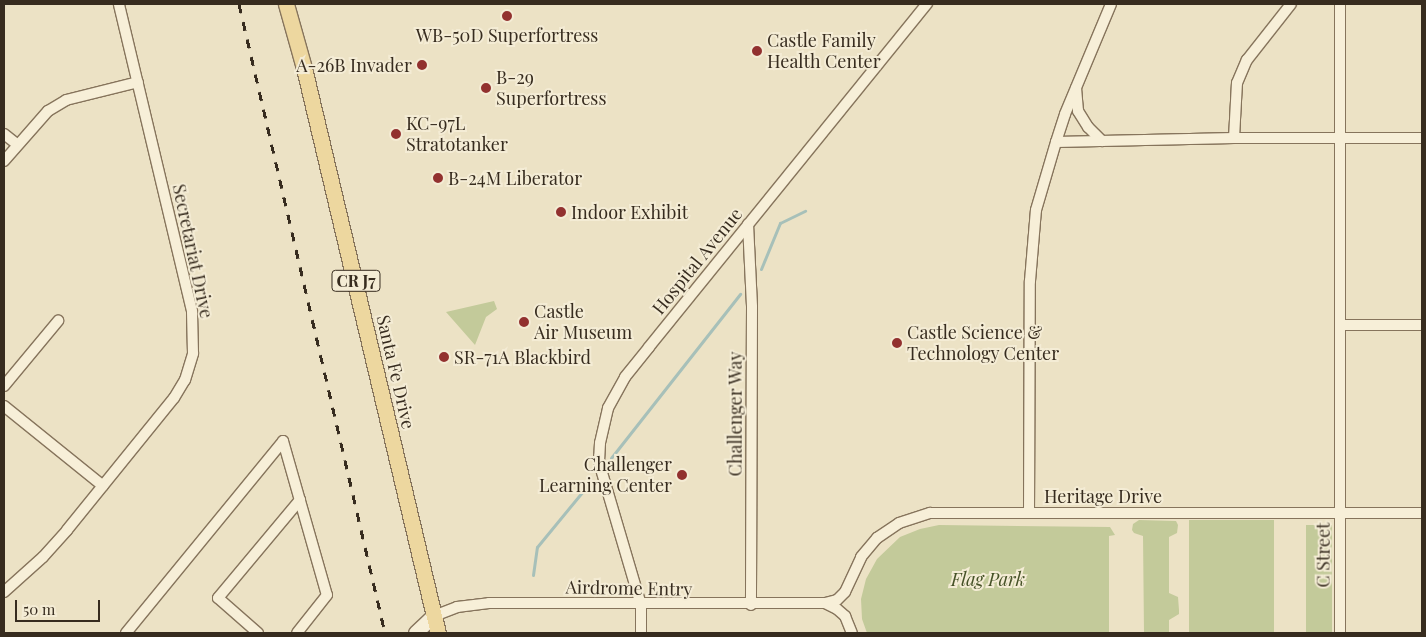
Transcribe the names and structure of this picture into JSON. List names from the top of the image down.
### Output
{
  "streets": {
    "main road": ["CR J7", "Santa Fe Drive"],
    "street": [
      "Secretariat Drive",
      "Hospital Avenue",
      "Challenger Way",
      "Heritage Drive",
      "C Street",
      "Airdrome Entry"
    ]
  },
  "crossings": [
    ["Hospital Avenue", "Challenger Way"],
    ["Hospital Avenue", "Airdrome Entry"],
    ["Santa Fe Drive", "Airdrome Entry"],
    ["Challenger Way", "Airdrome Entry"],
    ["Heritage Drive", "C Street"],
    ["Heritage Drive", "Airdrome Entry"]
  ],
  "parks": ["Flag Park"],
  "places": [
    "WB-50D Superfortress",
    "Castle Family Health Center",
    "A-26B Invader",
    "B-29 Superfortress",
    "KC-97L Stratotanker",
    "B-24M Liberator",
    "Indoor Exhibit",
    "Castle Air Museum",
    "Castle Science & Technology Center",
    "SR-71A Blackbird",
    "Challenger Learning Center"
  ],
  "scale_bar": "50 m"
}
